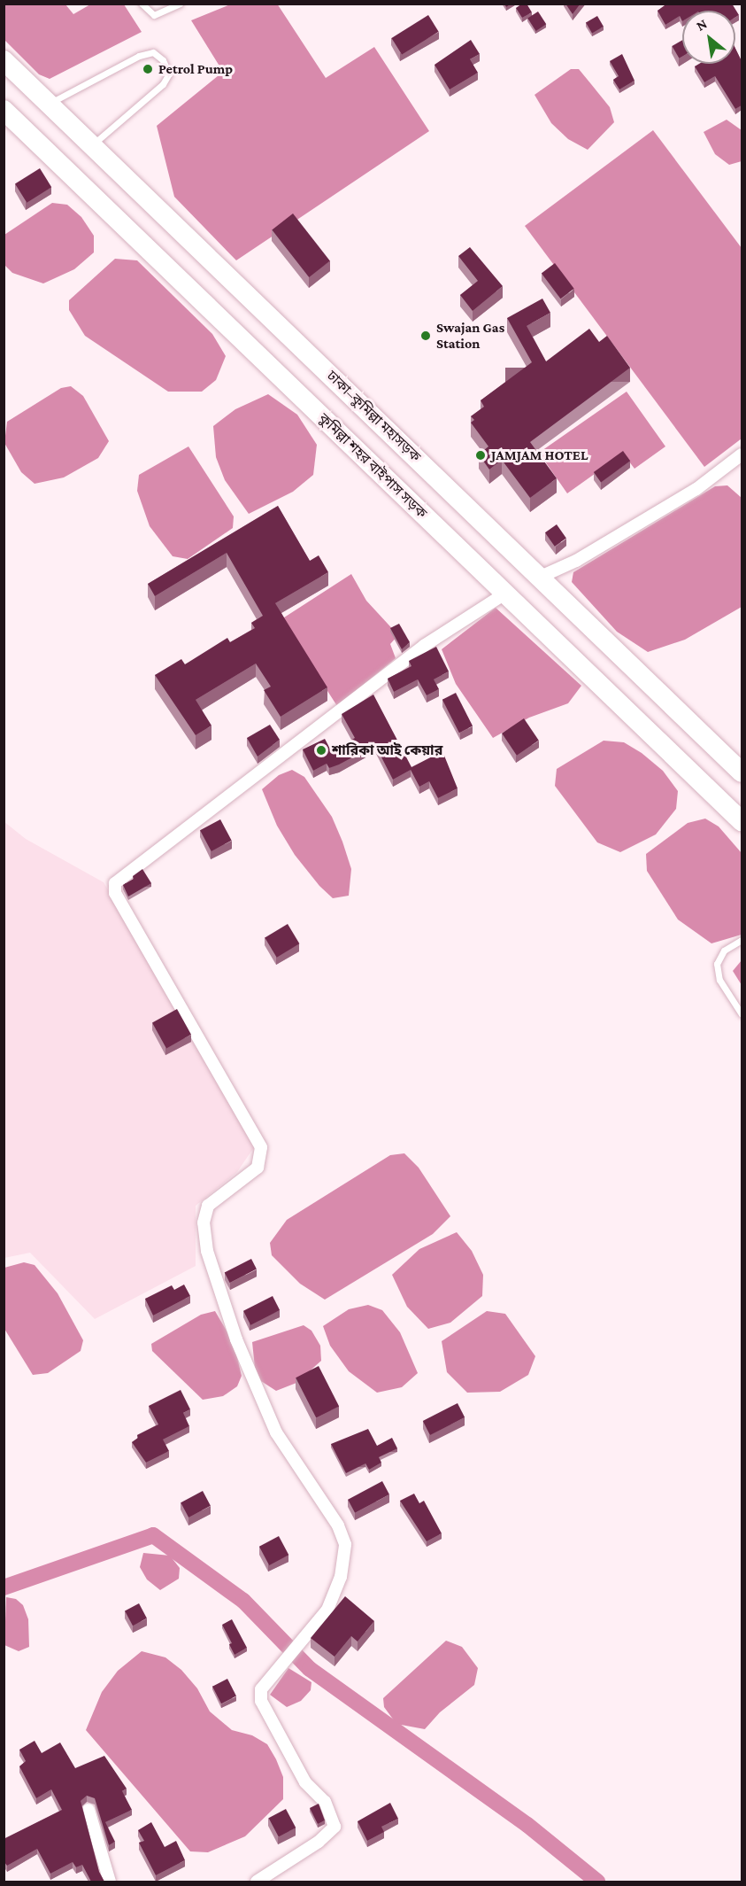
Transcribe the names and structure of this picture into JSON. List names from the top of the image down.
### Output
{
  "streets": {
    "highway": ["ঢাকা–কুমিল্লা মহাসড়ক", "কুমিল্লা শহর বাইপাস সড়ক"]
  },
  "places": [
    "Petrol Pump",
    "Swajan Gas Station",
    "JAMJAM HOTEL",
    "শারিকা আই কেয়ার"
  ],
  "north": "top left"
}
